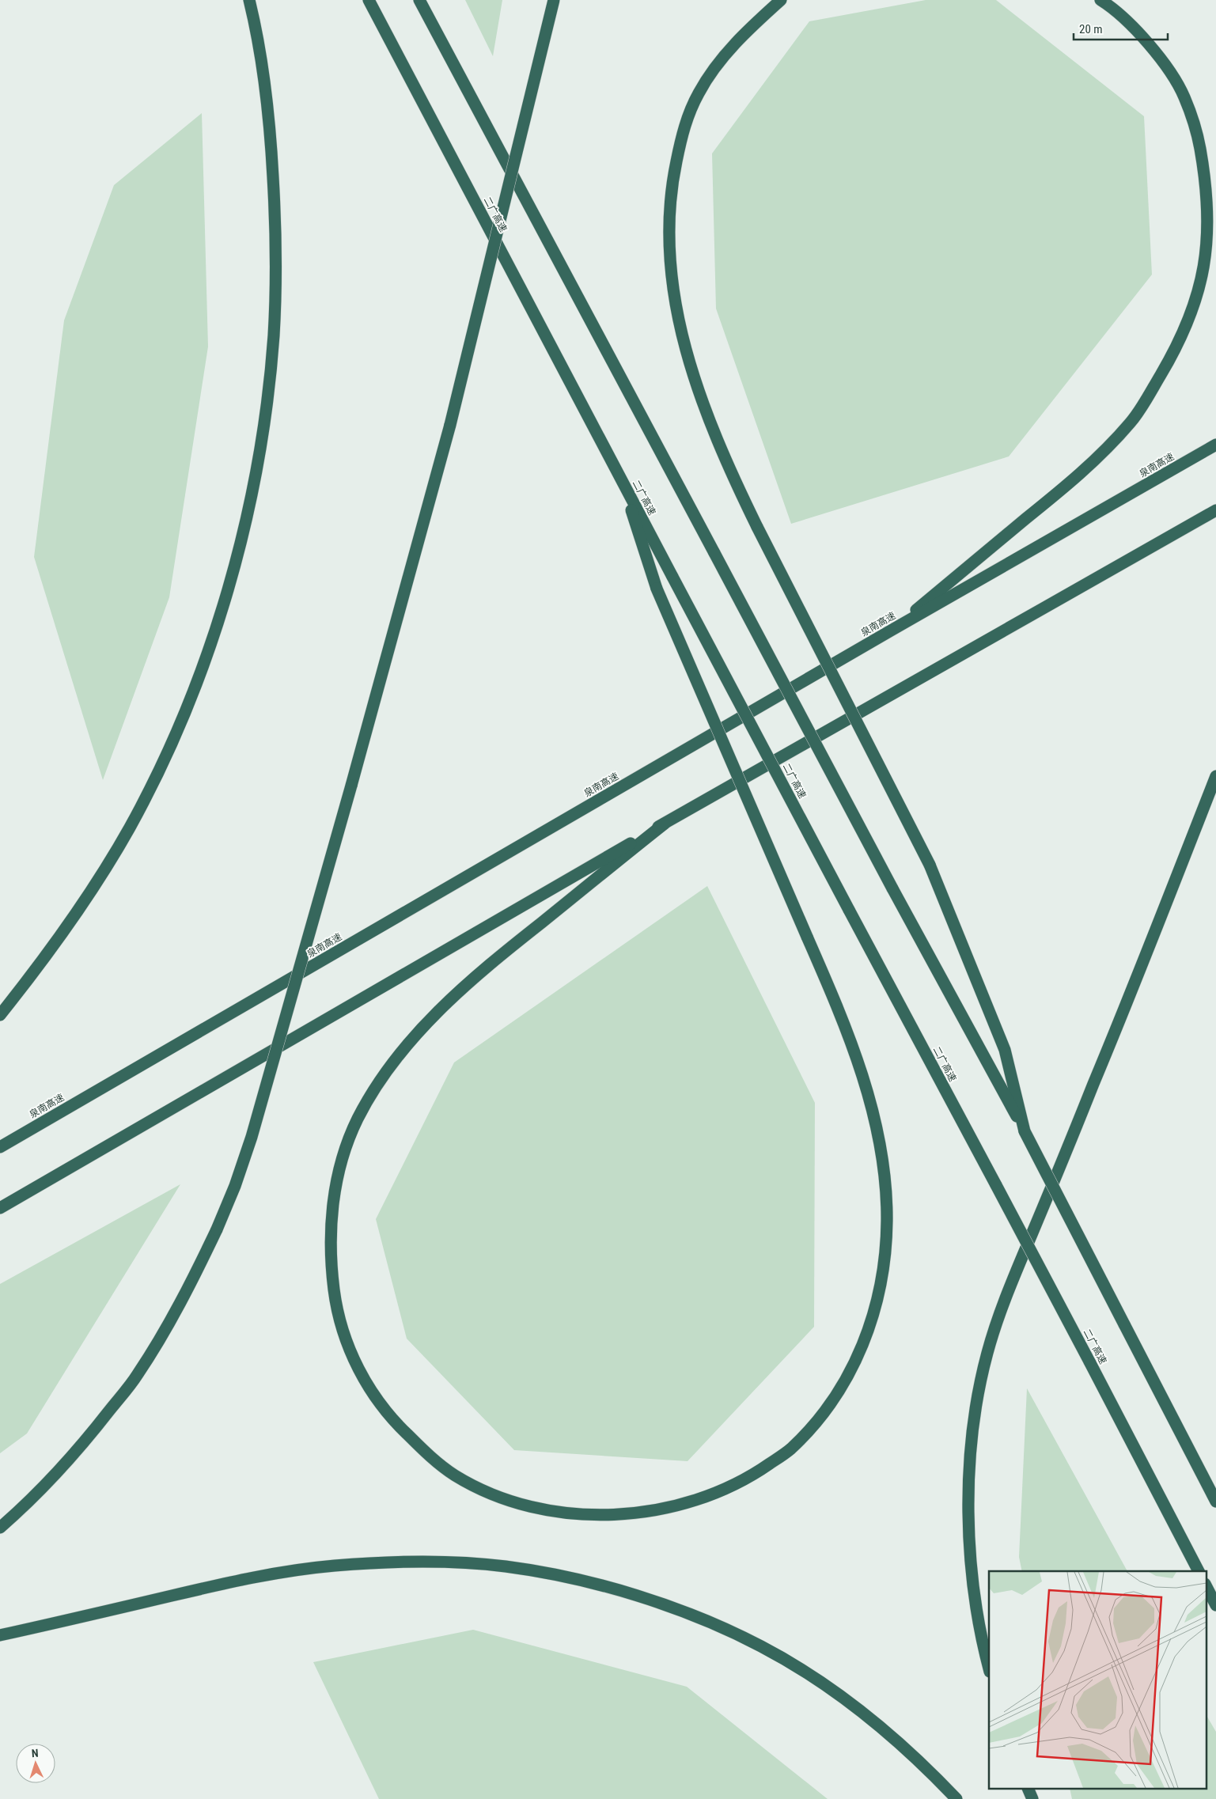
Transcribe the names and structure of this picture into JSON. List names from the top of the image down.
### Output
{
  "streets": {
    "highway": ["二广高速", "泉南高速"]
  },
  "scale_bar": "20 m",
  "north": "top"
}
